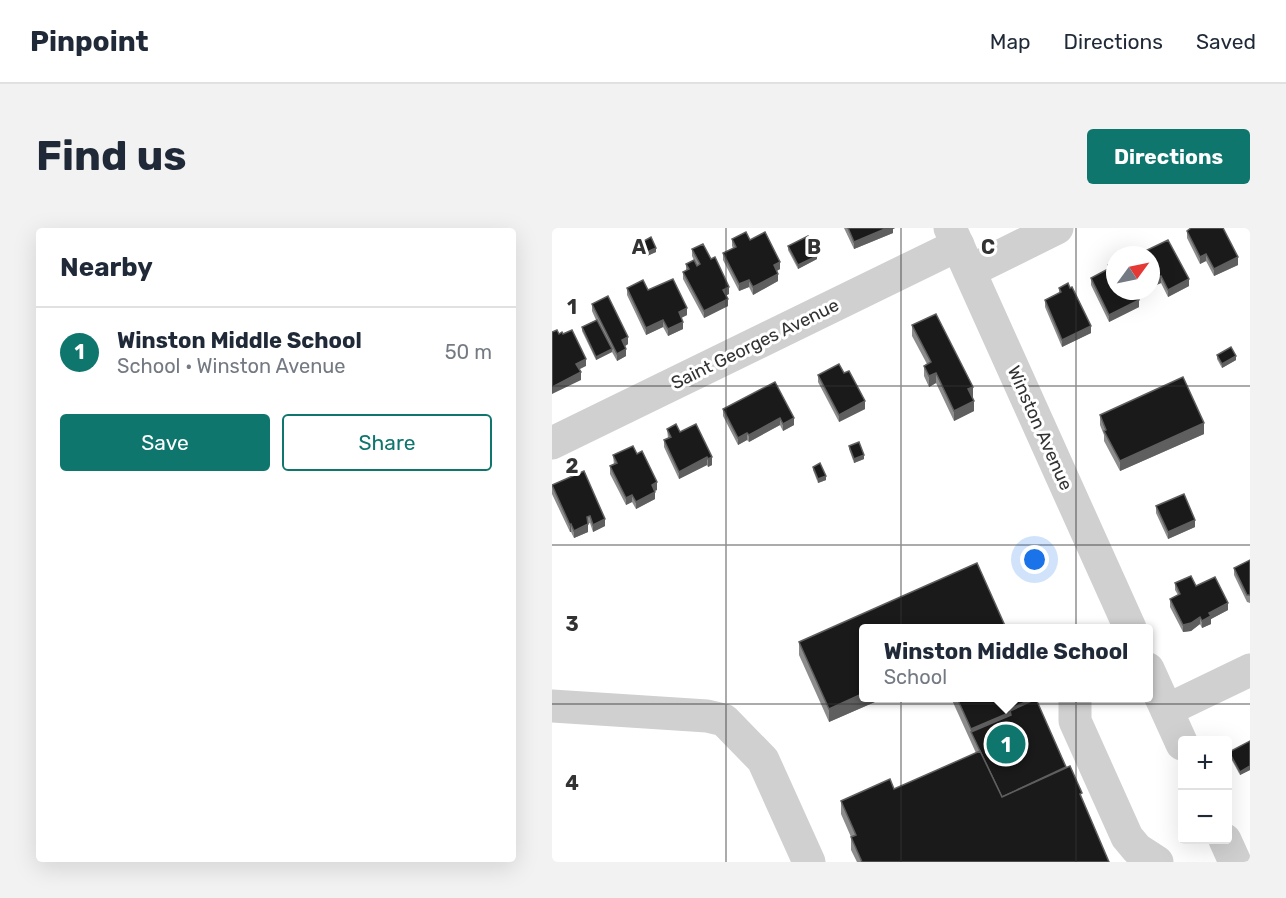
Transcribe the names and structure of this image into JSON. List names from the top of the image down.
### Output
{
  "streets": {
    "street": ["Saint Georges Avenue", "Winston Avenue"]
  },
  "crossings": [
    ["Saint Georges Avenue", "Winston Avenue"]
  ],
  "north": "top right",
  "page": {
    "header": "Pinpoint",
    "nav": ["Map", "Directions", "Saved"],
    "buttons": [
      "Directions",
      ["Save", "Share"]
    ],
    "title": "Find us",
    "heading": "Nearby",
    "list": [
      {
        "mark": "1",
        "name": "Winston Middle School",
        "note": "School · Winston Avenue",
        "value": "50 m"
      }
    ],
    "popup": ["Winston Middle School", "School"],
    "pins": "1",
    "map_buttons": ["+", "−"]
  },
  "grid": {
    "columns": ["A", "B", "C"],
    "rows": [
      "1",
      "2",
      "3",
      "4"
    ]
  }
}
